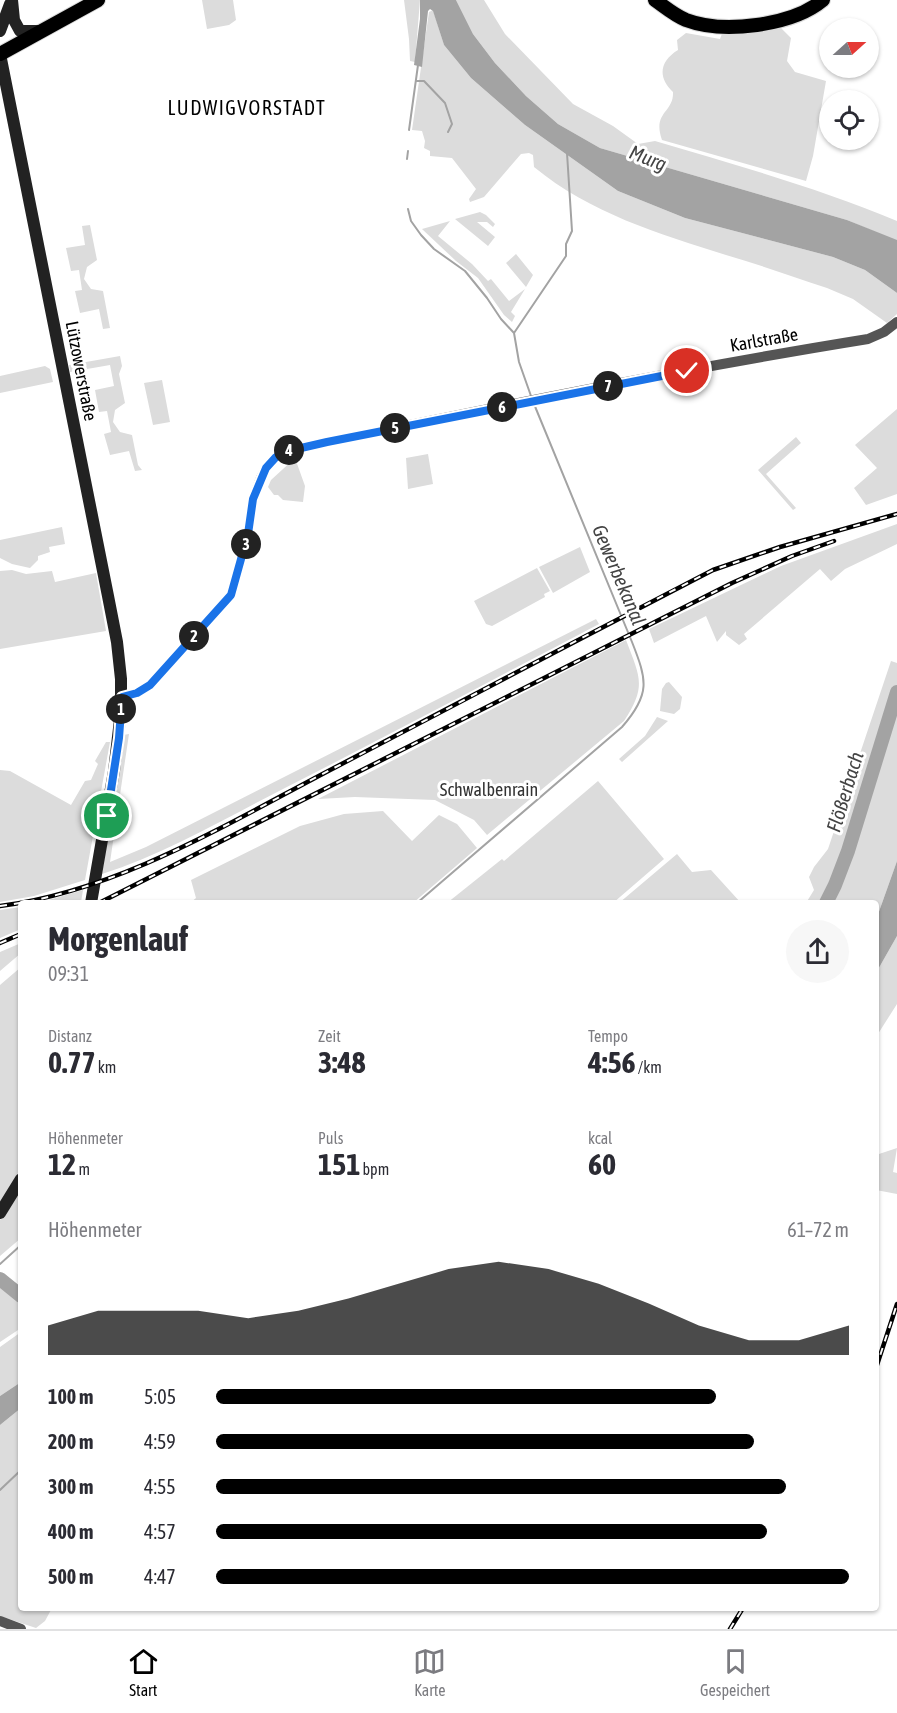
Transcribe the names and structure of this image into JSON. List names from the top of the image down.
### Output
{
  "streets": {
    "main road": ["Lützowerstraße"],
    "street": ["Karlstraße"]
  },
  "crossings": [
    ["Karlstraße", "Lützowerstraße"]
  ],
  "districts": ["LUDWIGVORSTADT"],
  "water": ["Murg", "Gewerbekanal", "Flößerbach"],
  "parks": ["Schwalbenrain"],
  "north": "right",
  "page": {
    "pins": [
      "7",
      "6",
      "5",
      "4",
      "3",
      "2",
      "1"
    ],
    "heading": ["Morgenlauf", "09:31"],
    "stats": [
      ["Distanz", "0.77 km"],
      ["Zeit", "3:48"],
      ["Tempo", "4:56 /km"],
      ["Höhenmeter", "12 m"],
      ["Puls", "151 bpm"],
      ["kcal", "60"]
    ],
    "chart": ["Höhenmeter", "61–72 m"],
    "list": [
      {
        "name": "100 m",
        "note": "5:05"
      },
      {
        "name": "200 m",
        "note": "4:59"
      },
      {
        "name": "300 m",
        "note": "4:55"
      },
      {
        "name": "400 m",
        "note": "4:57"
      },
      {
        "name": "500 m",
        "note": "4:47"
      }
    ],
    "tabs": ["Start", "Karte", "Gespeichert"]
  }
}
